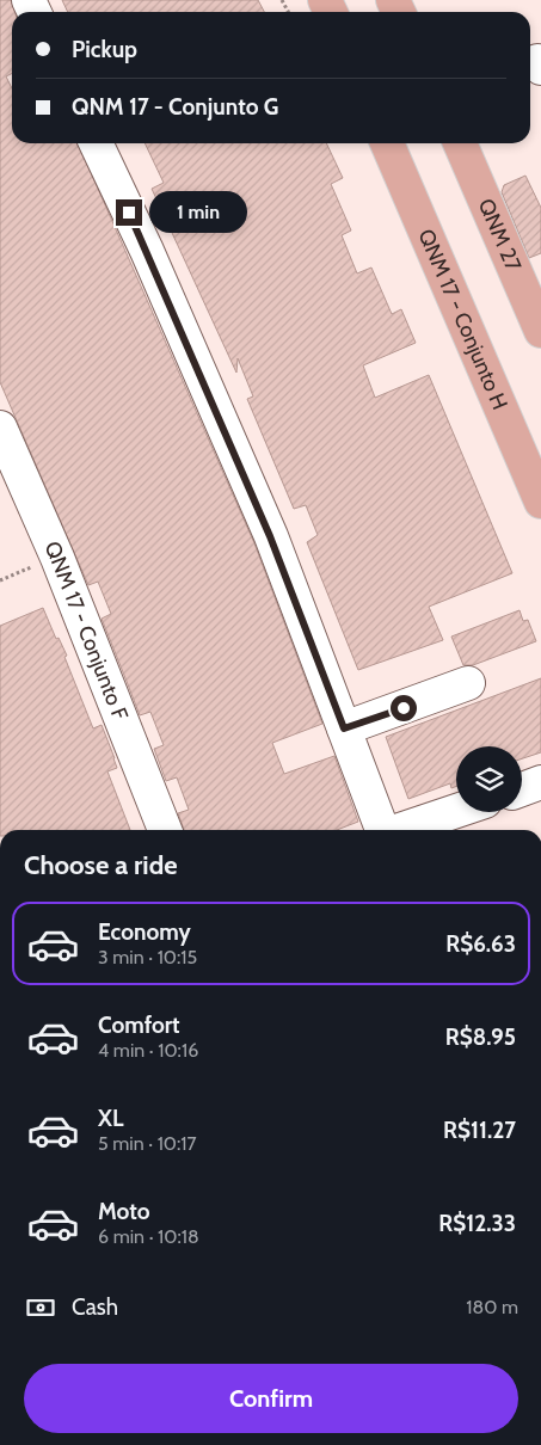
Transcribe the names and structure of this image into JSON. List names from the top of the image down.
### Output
{
  "streets": {
    "main road": ["QNM 27", "QNM 17 - Conjunto H"],
    "street": ["QNM 17 - Conjunto F"]
  },
  "page": {
    "banner": ["Pickup", "QNM 17 - Conjunto G"],
    "bubble": "1 min",
    "heading": "Choose a ride",
    "list": [
      {
        "name": "Economy",
        "note": "3 min · 10:15",
        "value": "R$6.63"
      },
      {
        "name": "Comfort",
        "note": "4 min · 10:16",
        "value": "R$8.95"
      },
      {
        "name": "XL",
        "note": "5 min · 10:17",
        "value": "R$11.27"
      },
      {
        "name": "Moto",
        "note": "6 min · 10:18",
        "value": "R$12.33"
      }
    ],
    "pay": ["Cash", "180 m"],
    "buttons": "Confirm"
  }
}
